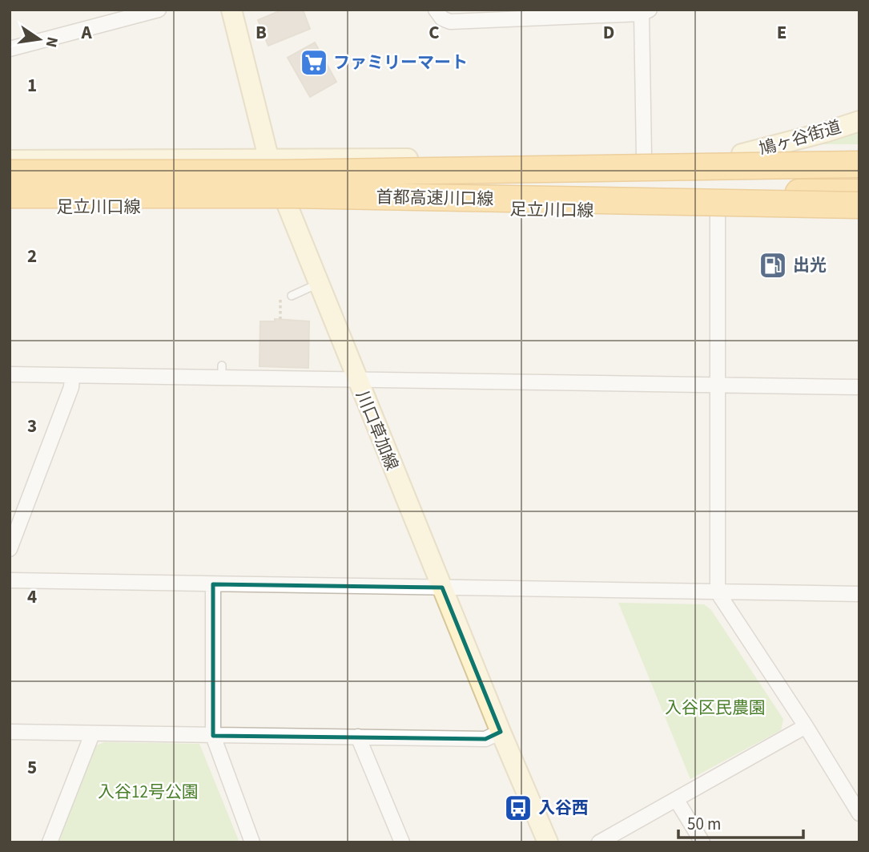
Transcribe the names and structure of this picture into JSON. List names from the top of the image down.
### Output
{
  "streets": {
    "highway": ["首都高速川口線"],
    "main road": ["鳩ヶ谷街道", "足立川口線", "川口草加線"]
  },
  "crossings": [
    ["足立川口線", "川口草加線"]
  ],
  "parks": ["入谷区民農園", "入谷12号公園"],
  "places": {
    "supermarket": ["ファミリーマート"],
    "fuel station": ["出光"],
    "bus stop": ["入谷西"]
  },
  "scale_bar": "50 m",
  "north": "right",
  "grid": {
    "columns": [
      "A",
      "B",
      "C",
      "D",
      "E"
    ],
    "rows": [
      "1",
      "2",
      "3",
      "4",
      "5"
    ]
  }
}
